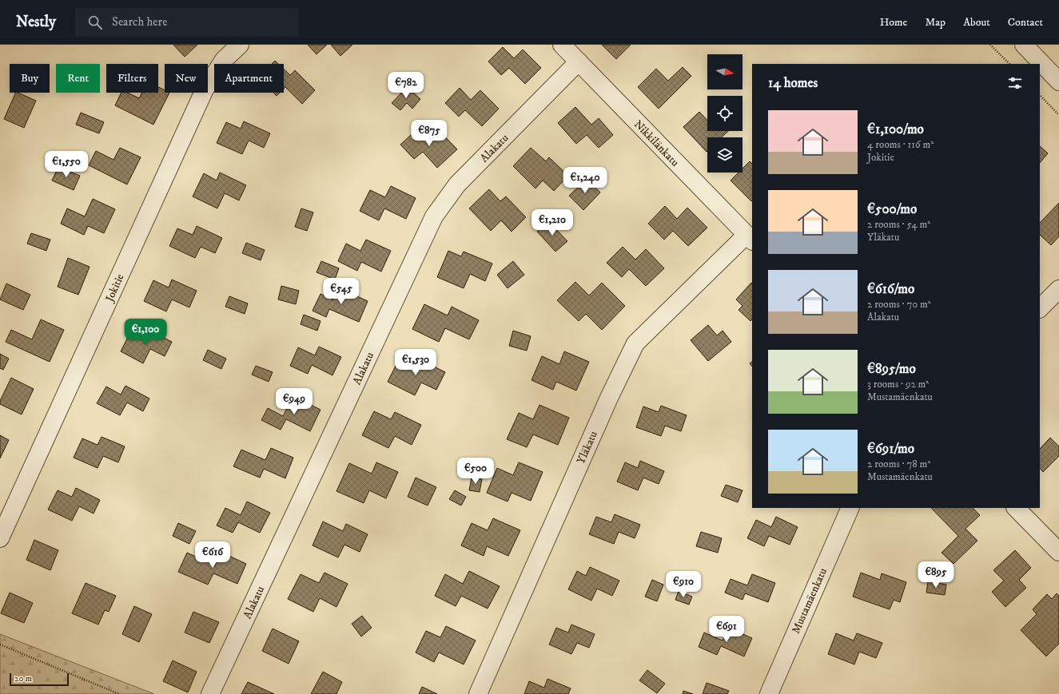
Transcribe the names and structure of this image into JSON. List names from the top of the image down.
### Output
{
  "streets": {
    "street": [
      "Nikkilänkatu",
      "Alakatu",
      "Jokitie",
      "Yläkatu",
      "Mustamäenkatu"
    ]
  },
  "crossings": [
    ["Nikkilänkatu", "Alakatu"],
    ["Nikkilänkatu", "Yläkatu"]
  ],
  "scale_bar": "20 m",
  "north": "right",
  "page": {
    "header": "Nestly",
    "search": "Search here",
    "nav": [
      "Home",
      "Map",
      "About",
      "Contact"
    ],
    "chip": [
      "Buy",
      "Rent",
      "Filters",
      "New",
      "Apartment"
    ],
    "heading": "14 homes",
    "price": [
      "€782",
      "€875",
      "€1,550",
      "€1,240",
      "€1,210",
      "€545",
      "€1,100",
      "€1,530",
      "€949",
      "€500",
      "€616",
      "€895",
      "€910",
      "€691"
    ],
    "list": [
      {
        "name": "€1,100/mo",
        "note": "4 rooms · 116 m² · Jokitie"
      },
      {
        "name": "€500/mo",
        "note": "2 rooms · 54 m² · Yläkatu"
      },
      {
        "name": "€616/mo",
        "note": "2 rooms · 70 m² · Alakatu"
      },
      {
        "name": "€895/mo",
        "note": "3 rooms · 92 m² · Mustamäenkatu"
      },
      {
        "name": "€691/mo",
        "note": "2 rooms · 78 m² · Mustamäenkatu"
      }
    ],
    "scale": "20 m"
  }
}
